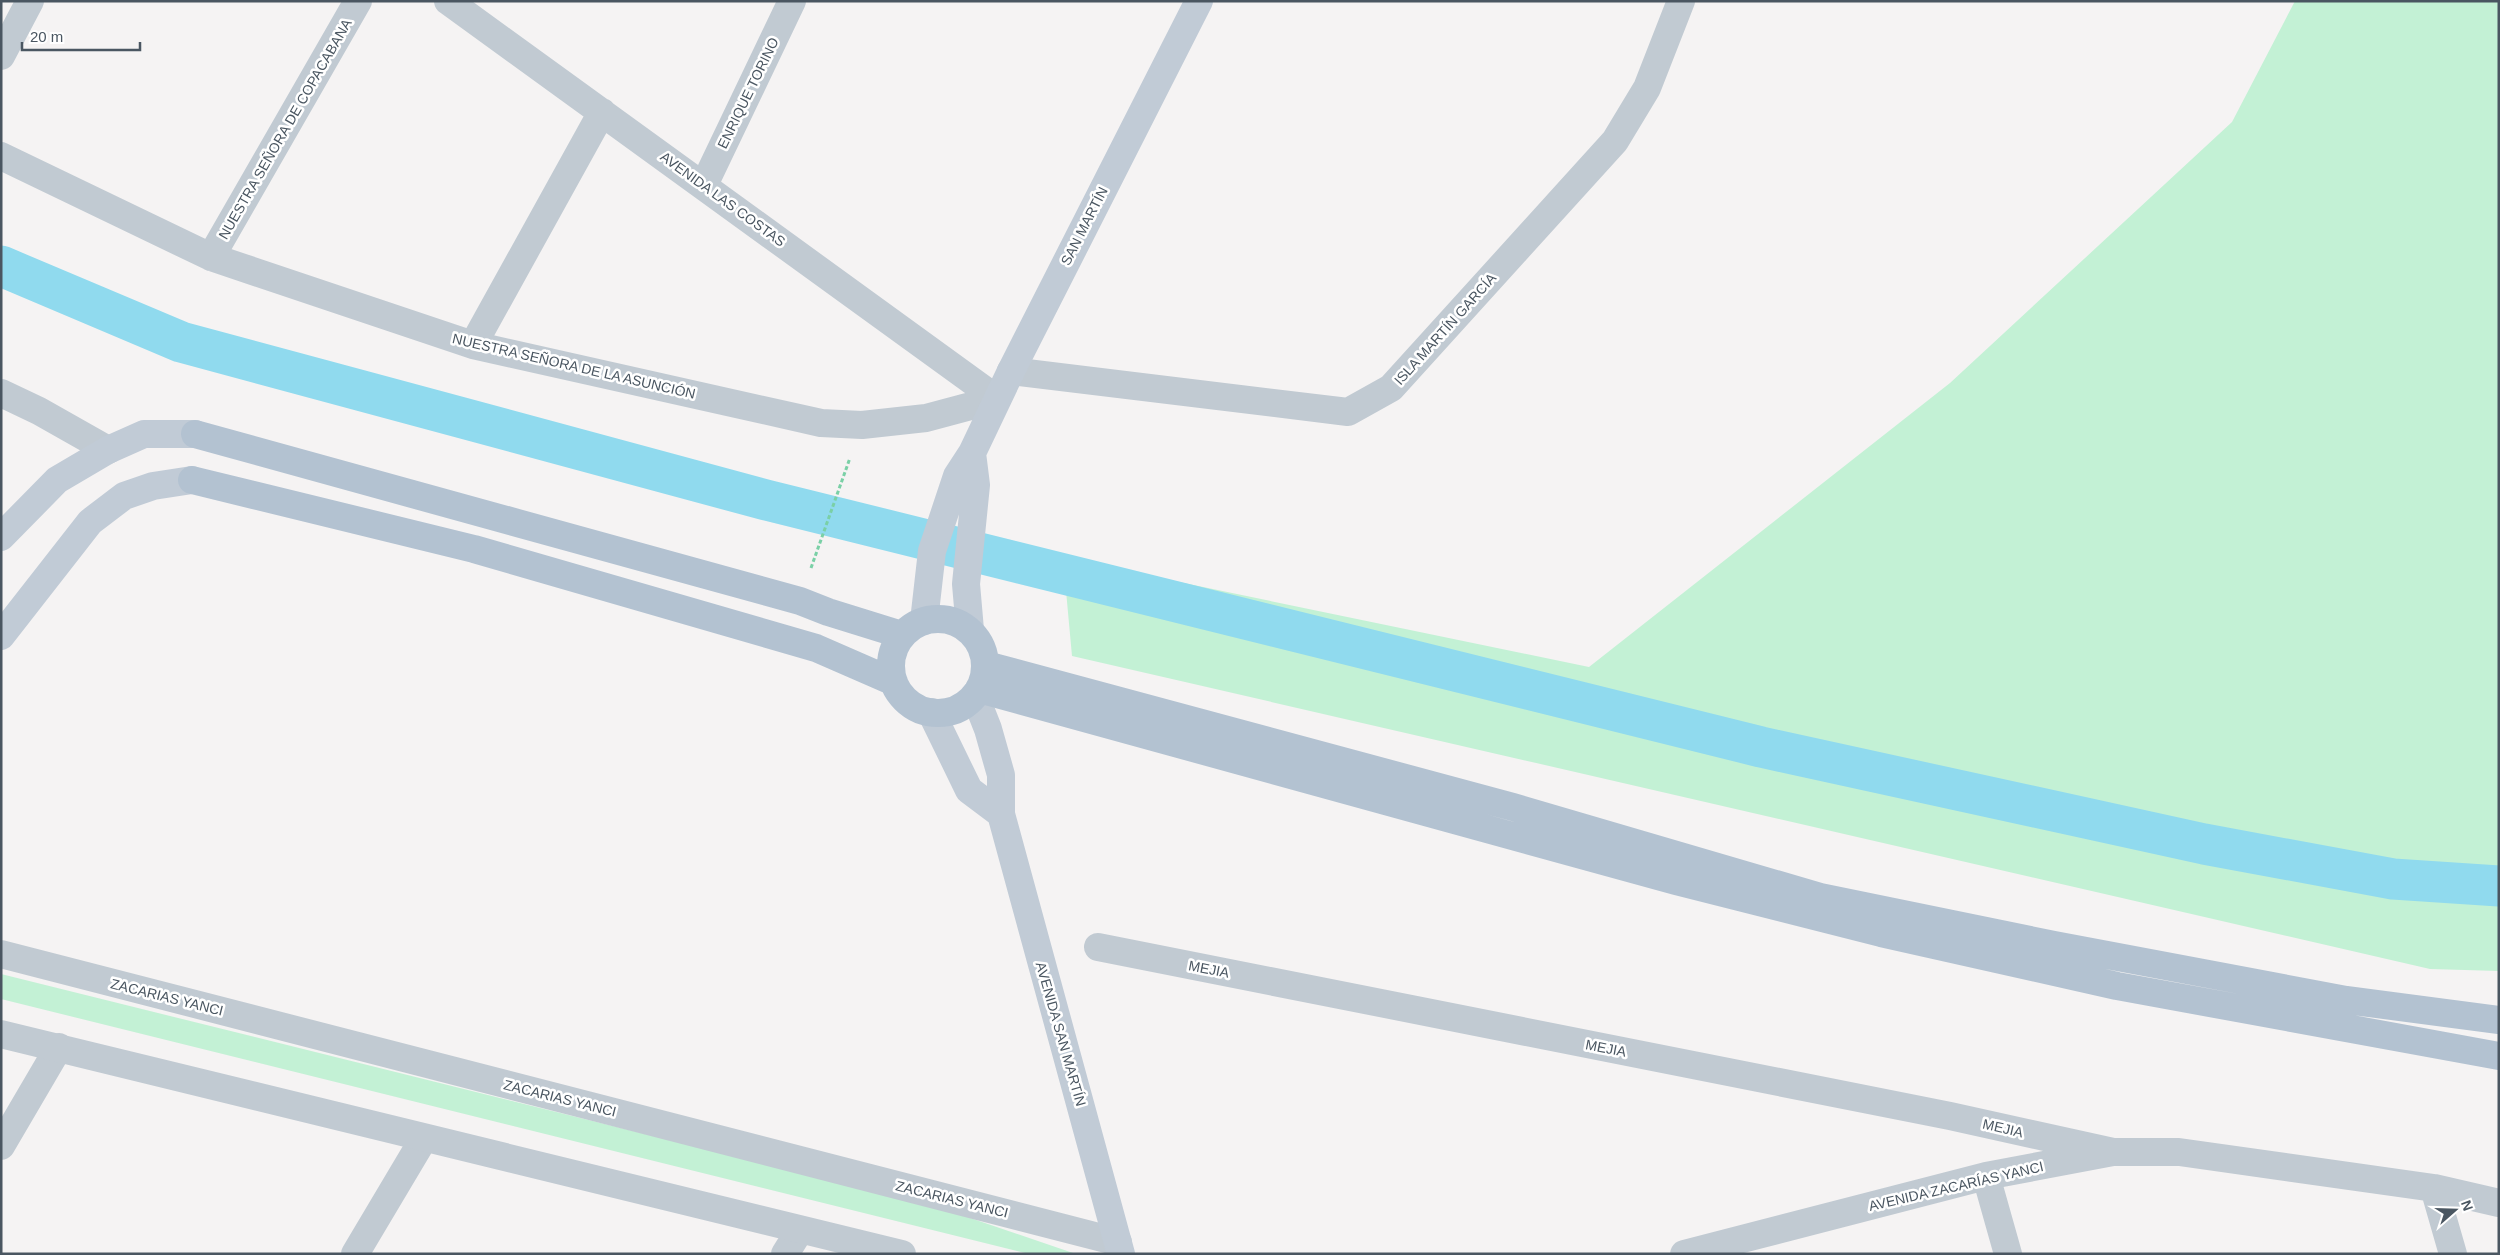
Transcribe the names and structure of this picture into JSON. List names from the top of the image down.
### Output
{
  "streets": {
    "main road": ["SAN MARTÍN", "AVENIDA SAN MARTÍN"],
    "street": [
      "ENRIQUE TORINO",
      "NUESTRA SEÑORA DE COPACABANA",
      "AVENIDA LAS COSTAS",
      "ISLA MARTÍN GARCÍA",
      "NUESTRA SEÑORA DE LA ASUNCIÓN",
      "MEJIA",
      "ZACARIAS YANCI",
      "AVENIDA ZACARÍAS YANCI"
    ]
  },
  "crossings": [
    ["ENRIQUE TORINO", "AVENIDA LAS COSTAS"],
    ["NUESTRA SEÑORA DE COPACABANA", "NUESTRA SEÑORA DE LA ASUNCIÓN"],
    ["AVENIDA LAS COSTAS", "SAN MARTÍN"],
    ["AVENIDA LAS COSTAS", "NUESTRA SEÑORA DE LA ASUNCIÓN"],
    ["SAN MARTÍN", "ISLA MARTÍN GARCÍA"],
    ["SAN MARTÍN", "NUESTRA SEÑORA DE LA ASUNCIÓN"],
    ["SAN MARTÍN", "AVENIDA SAN MARTÍN"],
    ["MEJIA", "AVENIDA ZACARÍAS YANCI"],
    ["ZACARIAS YANCI", "AVENIDA SAN MARTÍN"]
  ],
  "scale_bar": "20 m",
  "north": "right"
}
